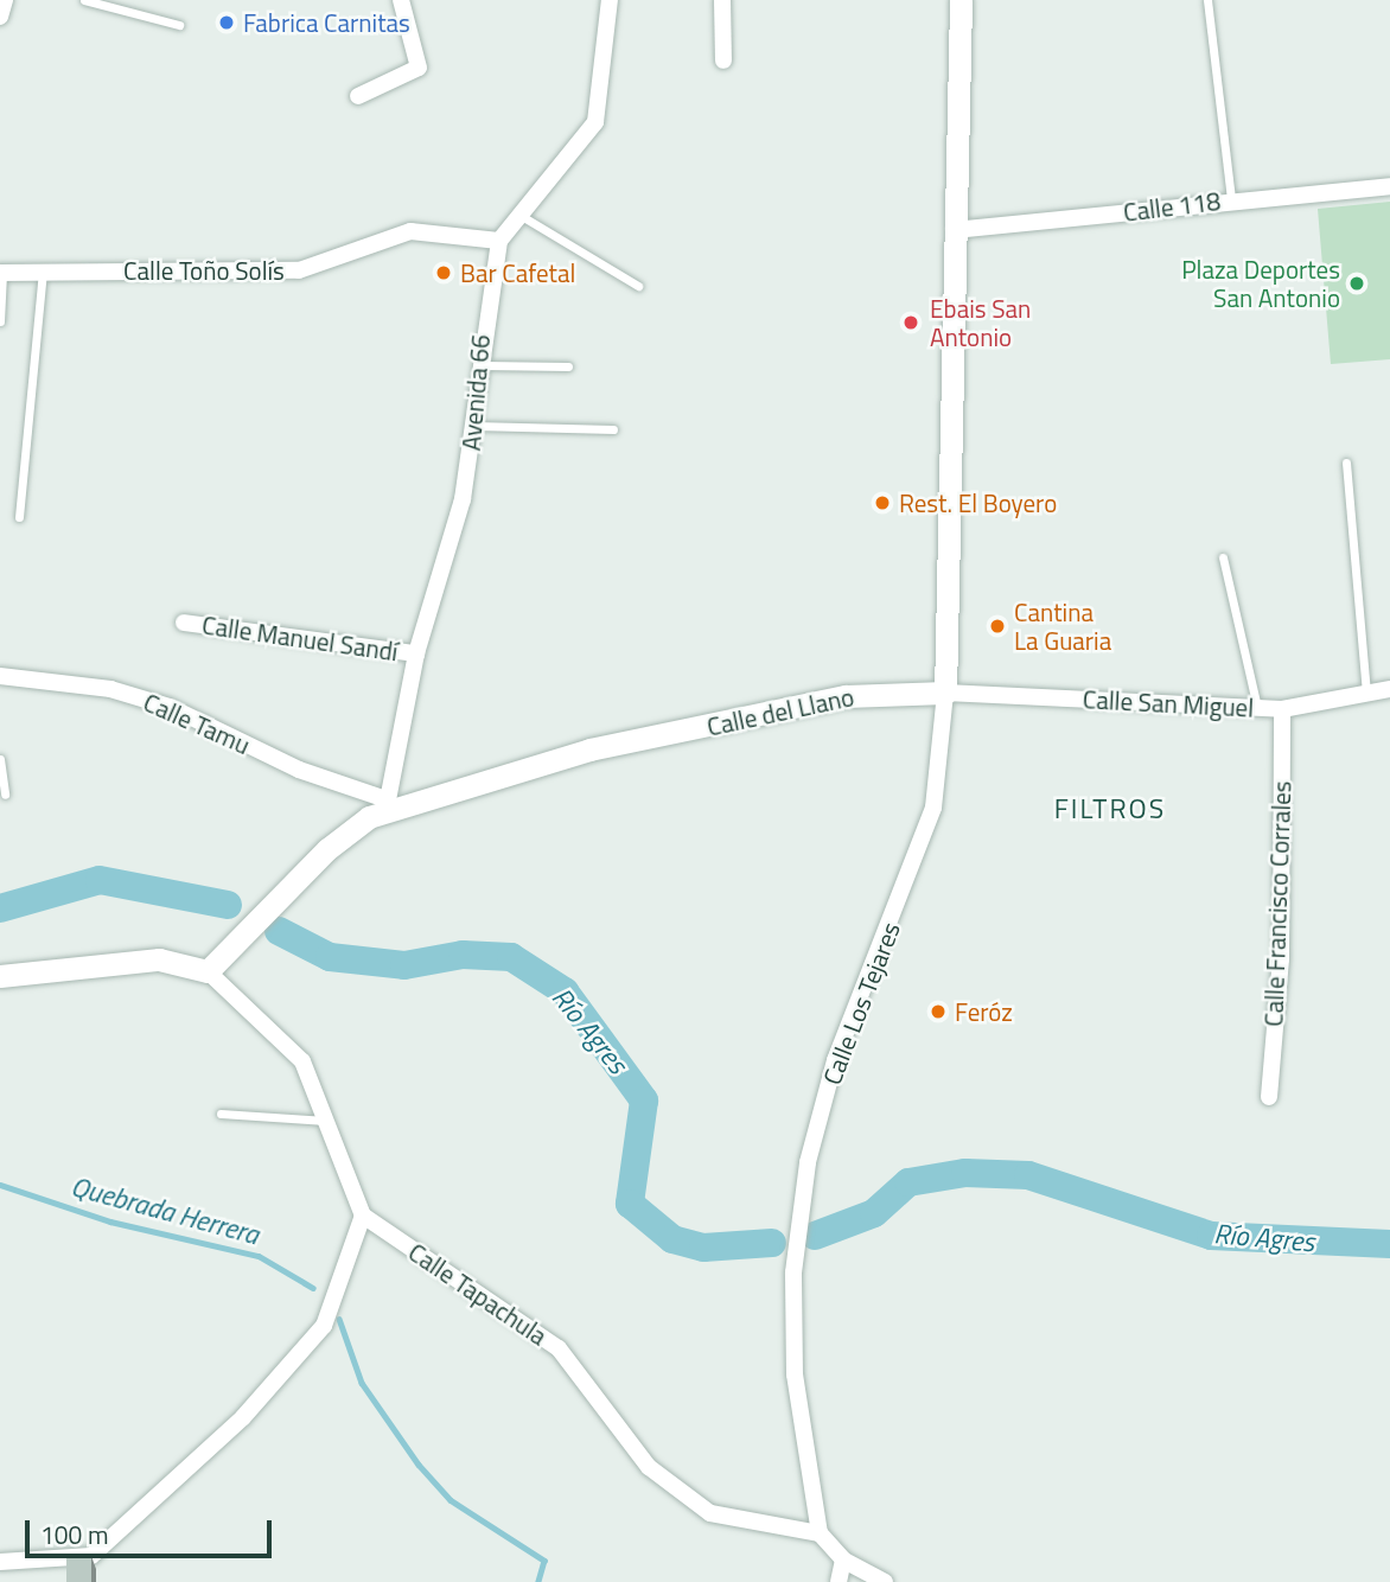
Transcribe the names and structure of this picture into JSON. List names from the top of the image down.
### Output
{
  "streets": {
    "main road": ["Calle del Llano"],
    "street": [
      "Calle 118",
      "Calle Toño Solís",
      "Avenida 66",
      "Calle Manuel Sandí",
      "Calle San Miguel",
      "Calle Tamu",
      "Calle Francisco Corrales",
      "Calle Los Tejares",
      "Calle Tapachula"
    ]
  },
  "crossings": [
    ["Calle Toño Solís", "Avenida 66"],
    ["Avenida 66", "Calle Manuel Sandí"],
    ["Avenida 66", "Calle del Llano"],
    ["Avenida 66", "Calle Tamu"],
    ["Calle San Miguel", "Calle del Llano"],
    ["Calle San Miguel", "Calle Francisco Corrales"],
    ["Calle San Miguel", "Calle Los Tejares"],
    ["Calle del Llano", "Calle Tamu"],
    ["Calle del Llano", "Calle Los Tejares"],
    ["Calle Los Tejares", "Calle Tapachula"]
  ],
  "districts": ["FILTROS"],
  "water": ["Río Agres", "Quebrada Herrera"],
  "places": [
    "Fabrica Carnitas",
    "Bar Cafetal",
    "Plaza Deportes San Antonio",
    "Ebais San Antonio",
    "Rest. El Boyero",
    "Cantina La Guaria",
    "Feróz"
  ],
  "scale_bar": "100 m"
}
